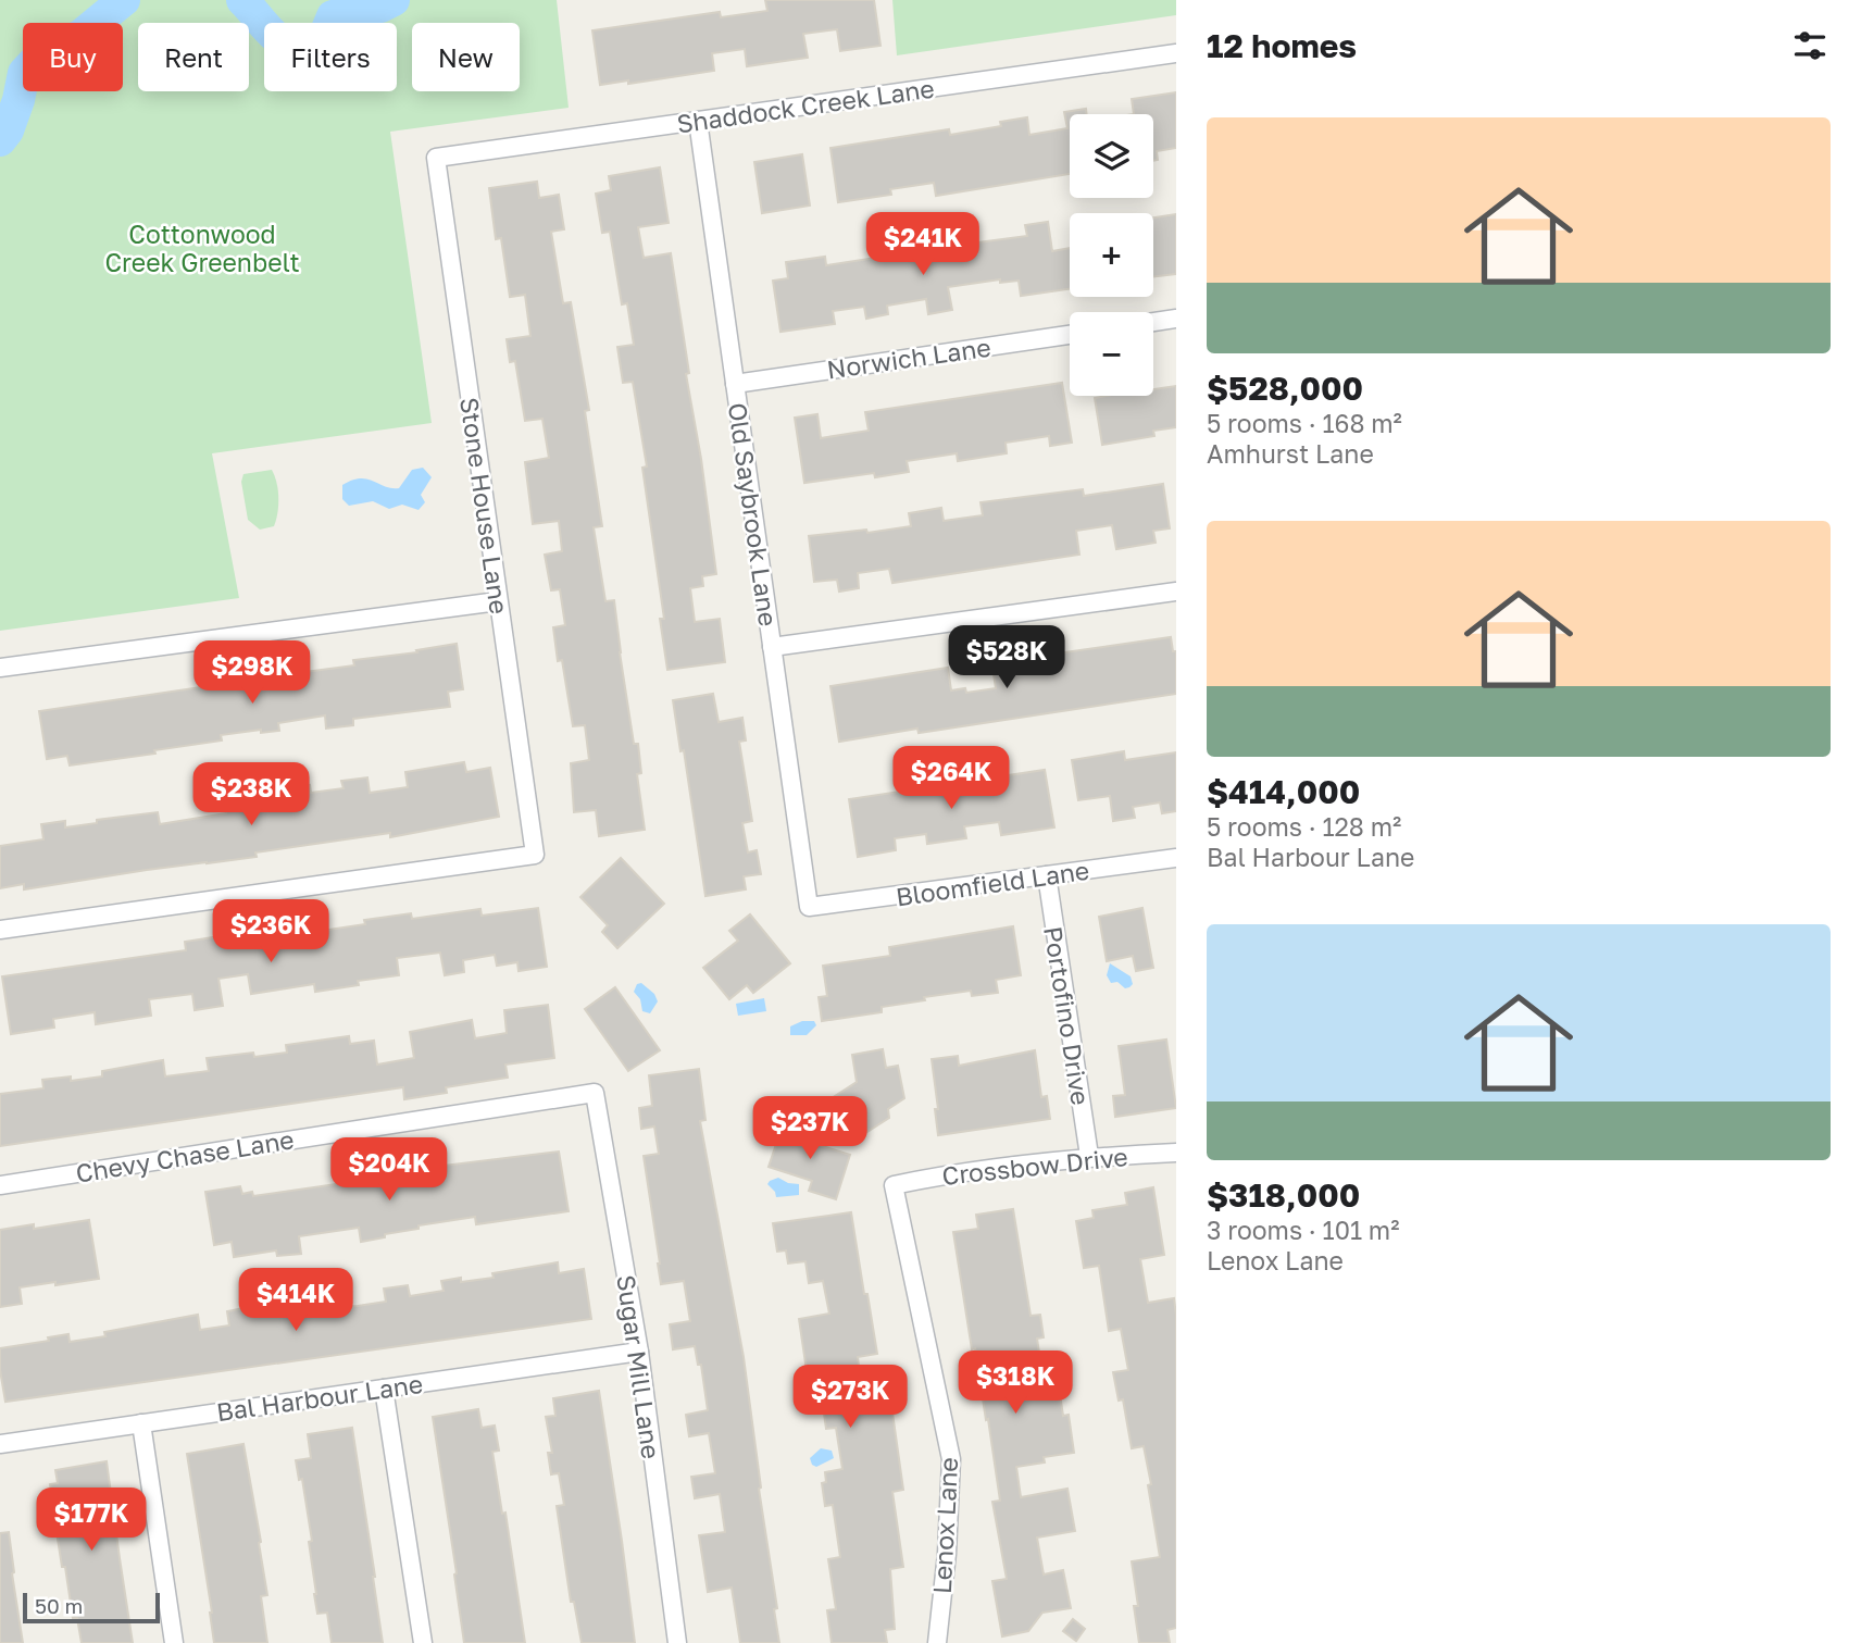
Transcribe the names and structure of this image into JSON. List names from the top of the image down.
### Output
{
  "streets": {
    "street": [
      "Shaddock Creek Lane",
      "Norwich Lane",
      "Stone House Lane",
      "Old Saybrook Lane",
      "Bloomfield Lane",
      "Portofino Drive",
      "Chevy Chase Lane",
      "Crossbow Drive",
      "Sugar Mill Lane",
      "Bal Harbour Lane",
      "Lenox Lane"
    ]
  },
  "crossings": [
    ["Shaddock Creek Lane", "Stone House Lane"],
    ["Shaddock Creek Lane", "Old Saybrook Lane"],
    ["Norwich Lane", "Old Saybrook Lane"],
    ["Old Saybrook Lane", "Bloomfield Lane"],
    ["Bloomfield Lane", "Portofino Drive"],
    ["Portofino Drive", "Crossbow Drive"],
    ["Chevy Chase Lane", "Sugar Mill Lane"],
    ["Crossbow Drive", "Lenox Lane"],
    ["Sugar Mill Lane", "Bal Harbour Lane"]
  ],
  "parks": ["Cottonwood Creek Greenbelt"],
  "scale_bar": "50 m",
  "page": {
    "heading": "12 homes",
    "chip": [
      "Buy",
      "Rent",
      "Filters",
      "New"
    ],
    "list": [
      {
        "name": "$528,000",
        "note": "5 rooms · 168 m² · Amhurst Lane"
      },
      {
        "name": "$414,000",
        "note": "5 rooms · 128 m² · Bal Harbour Lane"
      },
      {
        "name": "$318,000",
        "note": "3 rooms · 101 m² · Lenox Lane"
      }
    ],
    "map_buttons": ["+", "−"],
    "price": [
      "$241K",
      "$528K",
      "$298K",
      "$264K",
      "$238K",
      "$236K",
      "$237K",
      "$204K",
      "$414K",
      "$318K",
      "$273K",
      "$177K"
    ],
    "scale": "50 m"
  }
}
